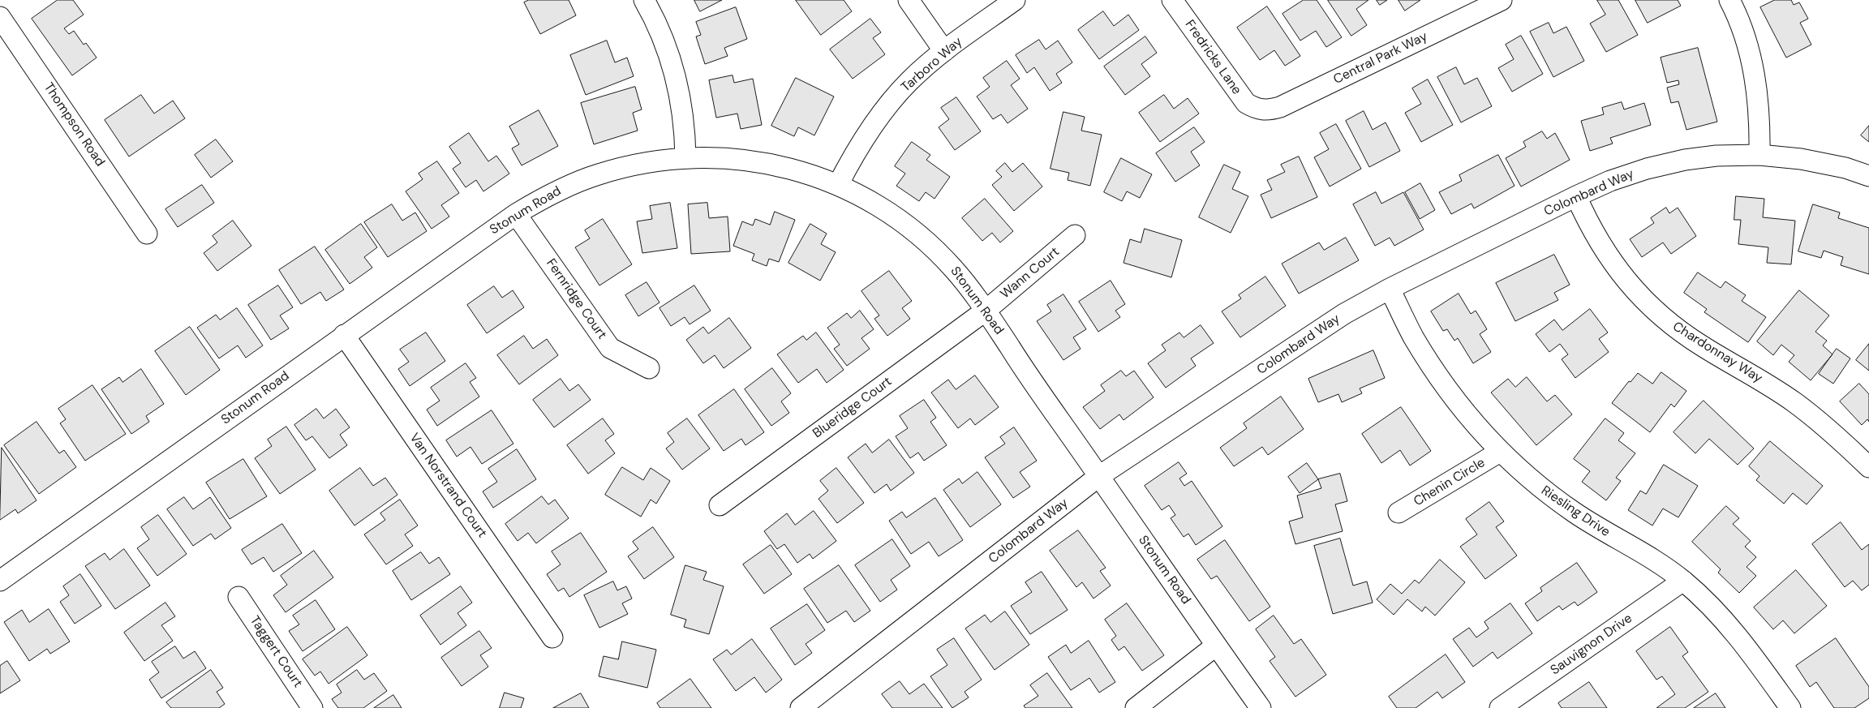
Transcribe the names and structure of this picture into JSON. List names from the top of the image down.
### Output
{
  "streets": {
    "street": [
      "Fredricks Lane",
      "Central Park Way",
      "Tarboro Way",
      "Thompson Road",
      "Colombard Way",
      "Stonum Road",
      "Wann Court",
      "Fernridge Court",
      "Chardonnay Way",
      "Blueridge Court",
      "Chenin Circle",
      "Van Norstrand Court",
      "Riesling Drive",
      "Sauvignon Drive",
      "Taggert Court"
    ]
  },
  "crossings": [
    ["Fredricks Lane", "Central Park Way"],
    ["Tarboro Way", "Stonum Road"],
    ["Colombard Way", "Stonum Road"],
    ["Colombard Way", "Chardonnay Way"],
    ["Colombard Way", "Riesling Drive"],
    ["Stonum Road", "Wann Court"],
    ["Stonum Road", "Fernridge Court"],
    ["Stonum Road", "Blueridge Court"],
    ["Stonum Road", "Van Norstrand Court"],
    ["Wann Court", "Blueridge Court"],
    ["Chenin Circle", "Riesling Drive"],
    ["Riesling Drive", "Sauvignon Drive"]
  ]
}
